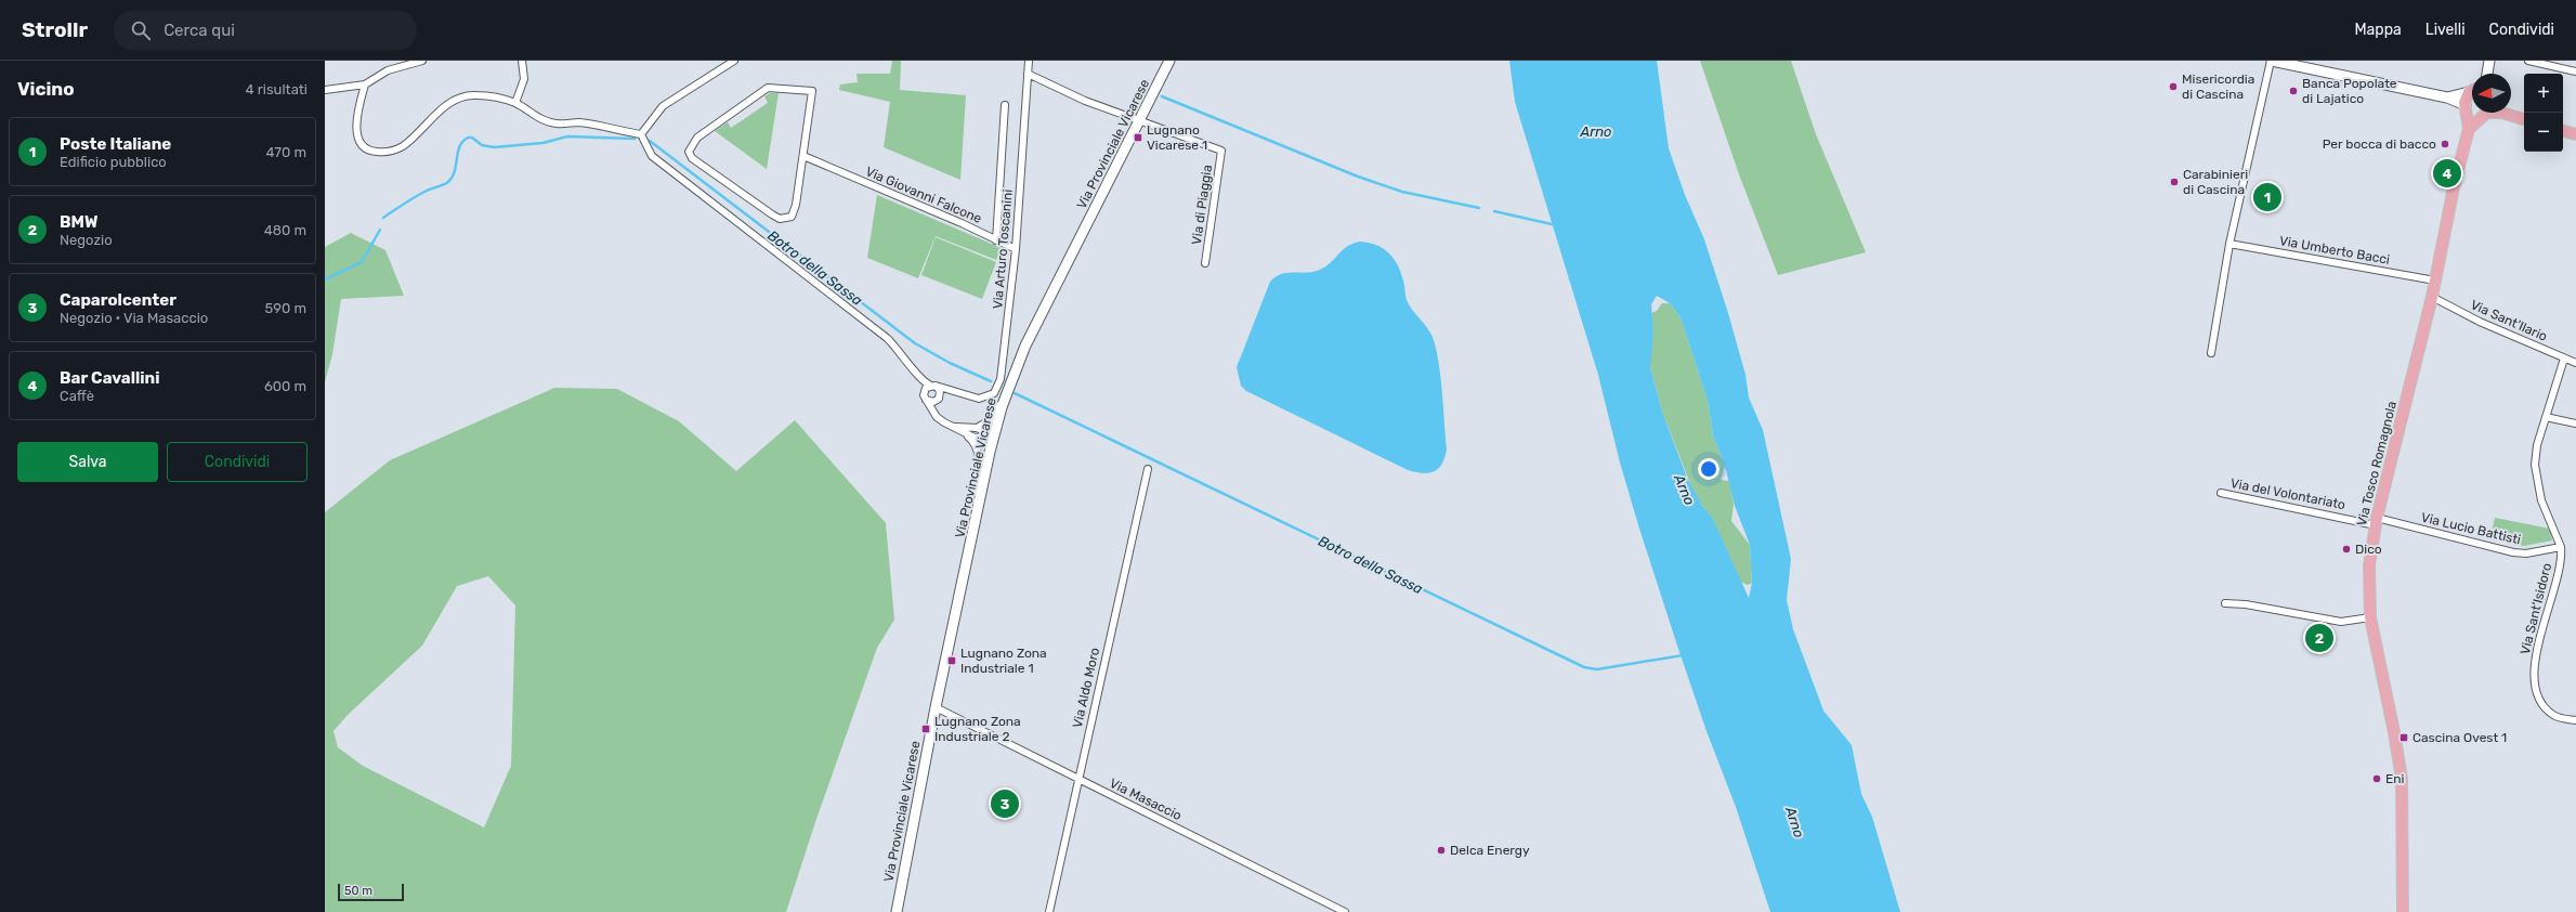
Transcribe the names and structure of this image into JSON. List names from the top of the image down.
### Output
{
  "streets": {
    "main road": ["Via Provinciale Vicarese", "Via Tosco Romagnola"],
    "street": [
      "Via Giovanni Falcone",
      "Via di Piaggia",
      "Via Arturo Toscanini",
      "Via Umberto Bacci",
      "Via Sant'Ilario",
      "Via del Volontariato",
      "Via Lucio Battisti",
      "Via Sant'Isidoro",
      "Via Aldo Moro",
      "Via Masaccio"
    ]
  },
  "crossings": [
    ["Via Provinciale Vicarese", "Via di Piaggia"],
    ["Via Provinciale Vicarese", "Via Masaccio"],
    ["Via Giovanni Falcone", "Via Arturo Toscanini"],
    ["Via di Piaggia", "Via Arturo Toscanini"],
    ["Via Umberto Bacci", "Via Tosco Romagnola"],
    ["Via Sant'Ilario", "Via Tosco Romagnola"],
    ["Via Sant'Ilario", "Via Sant'Isidoro"],
    ["Via Tosco Romagnola", "Via del Volontariato"],
    ["Via Tosco Romagnola", "Via Lucio Battisti"],
    ["Via del Volontariato", "Via Lucio Battisti"],
    ["Via Lucio Battisti", "Via Sant'Isidoro"],
    ["Via Aldo Moro", "Via Masaccio"]
  ],
  "water": ["Arno", "Botro della Sassa"],
  "places": {
    "other": [
      "Misericordia di Cascina",
      "Banca Popolate di Lajatico",
      "Per bocca di bacco",
      "Carabinieri di Cascina",
      "Dico",
      "Eni",
      "Delca Energy"
    ],
    "transit": [
      "Lugnano Vicarese 1",
      "Lugnano Zona Industriale 1",
      "Lugnano Zona Industriale 2",
      "Cascina Ovest 1"
    ]
  },
  "scale_bar": "50 m",
  "north": "left",
  "page": {
    "header": "Strollr",
    "search": "Cerca qui",
    "nav": ["Mappa", "Livelli", "Condividi"],
    "heading": ["Vicino", "4 risultati"],
    "map_buttons": ["+", "−"],
    "list": [
      {
        "mark": "1",
        "name": "Poste Italiane",
        "note": "Edificio pubblico",
        "value": "470 m"
      },
      {
        "mark": "2",
        "name": "BMW",
        "note": "Negozio",
        "value": "480 m"
      },
      {
        "mark": "3",
        "name": "Caparolcenter",
        "note": "Negozio · Via Masaccio",
        "value": "590 m"
      },
      {
        "mark": "4",
        "name": "Bar Cavallini",
        "note": "Caffè",
        "value": "600 m"
      }
    ],
    "pins": [
      "4",
      "1",
      "2",
      "3"
    ],
    "buttons": ["Salva", "Condividi"],
    "scale": "50 m"
  }
}
